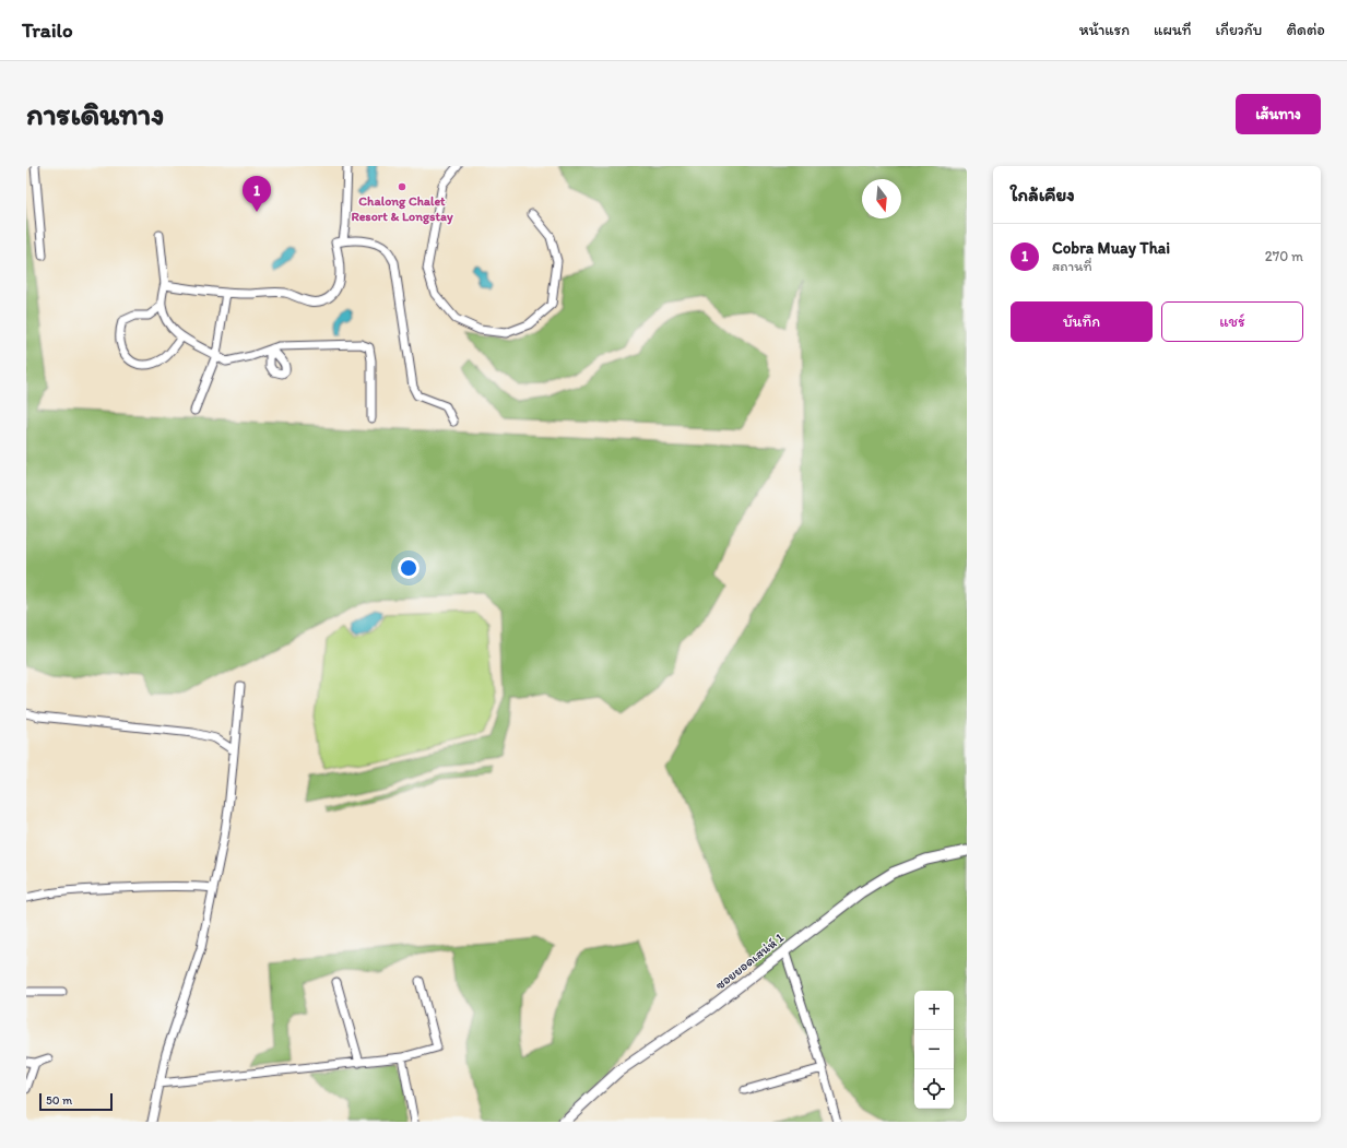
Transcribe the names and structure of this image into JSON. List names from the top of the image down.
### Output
{
  "streets": {
    "street": ["ซอยยอดเสน่ห์ 1"]
  },
  "places": ["Chalong Chalet Resort & Longstay"],
  "scale_bar": "50 m",
  "north": "bottom",
  "page": {
    "header": "Trailo",
    "nav": [
      "หน้าแรก",
      "แผนที่",
      "เกี่ยวกับ",
      "ติดต่อ"
    ],
    "buttons": [
      "เส้นทาง",
      ["บันทึก", "แชร์"]
    ],
    "title": "การเดินทาง",
    "heading": "ใกล้เคียง",
    "pins": "1",
    "list": [
      {
        "mark": "1",
        "name": "Cobra Muay Thai",
        "note": "สถานที่",
        "value": "270 m"
      }
    ],
    "map_buttons": ["+", "−"],
    "scale": "50 m"
  }
}
